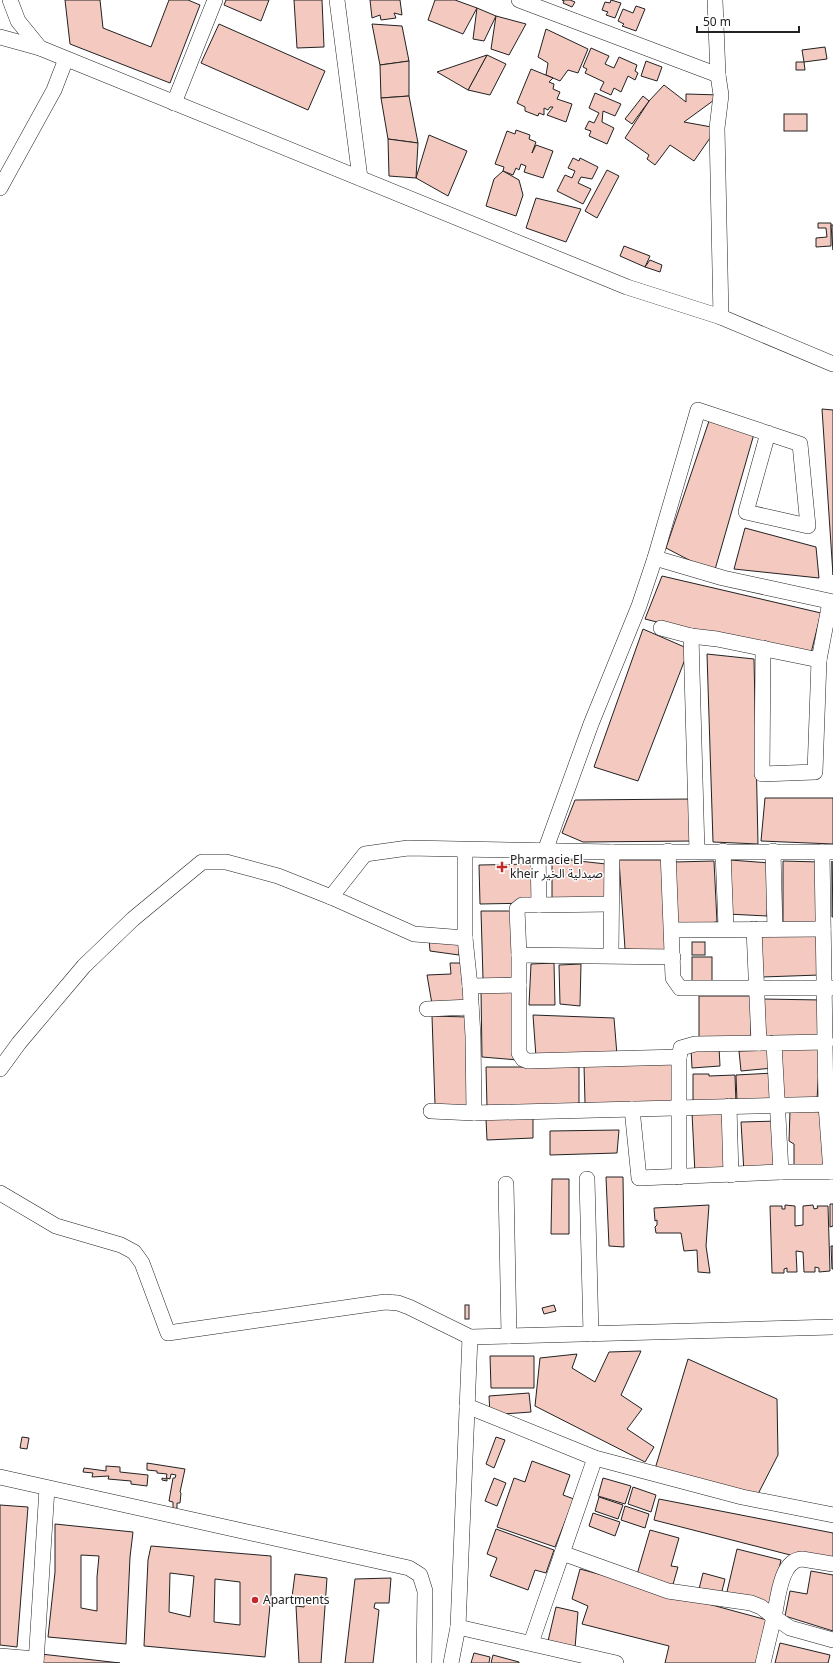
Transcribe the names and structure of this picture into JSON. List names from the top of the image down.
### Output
{
  "places": {
    "health": ["Pharmacie El kheir صيدلية الخير"],
    "other": ["Apartments"]
  },
  "scale_bar": "50 m"
}
